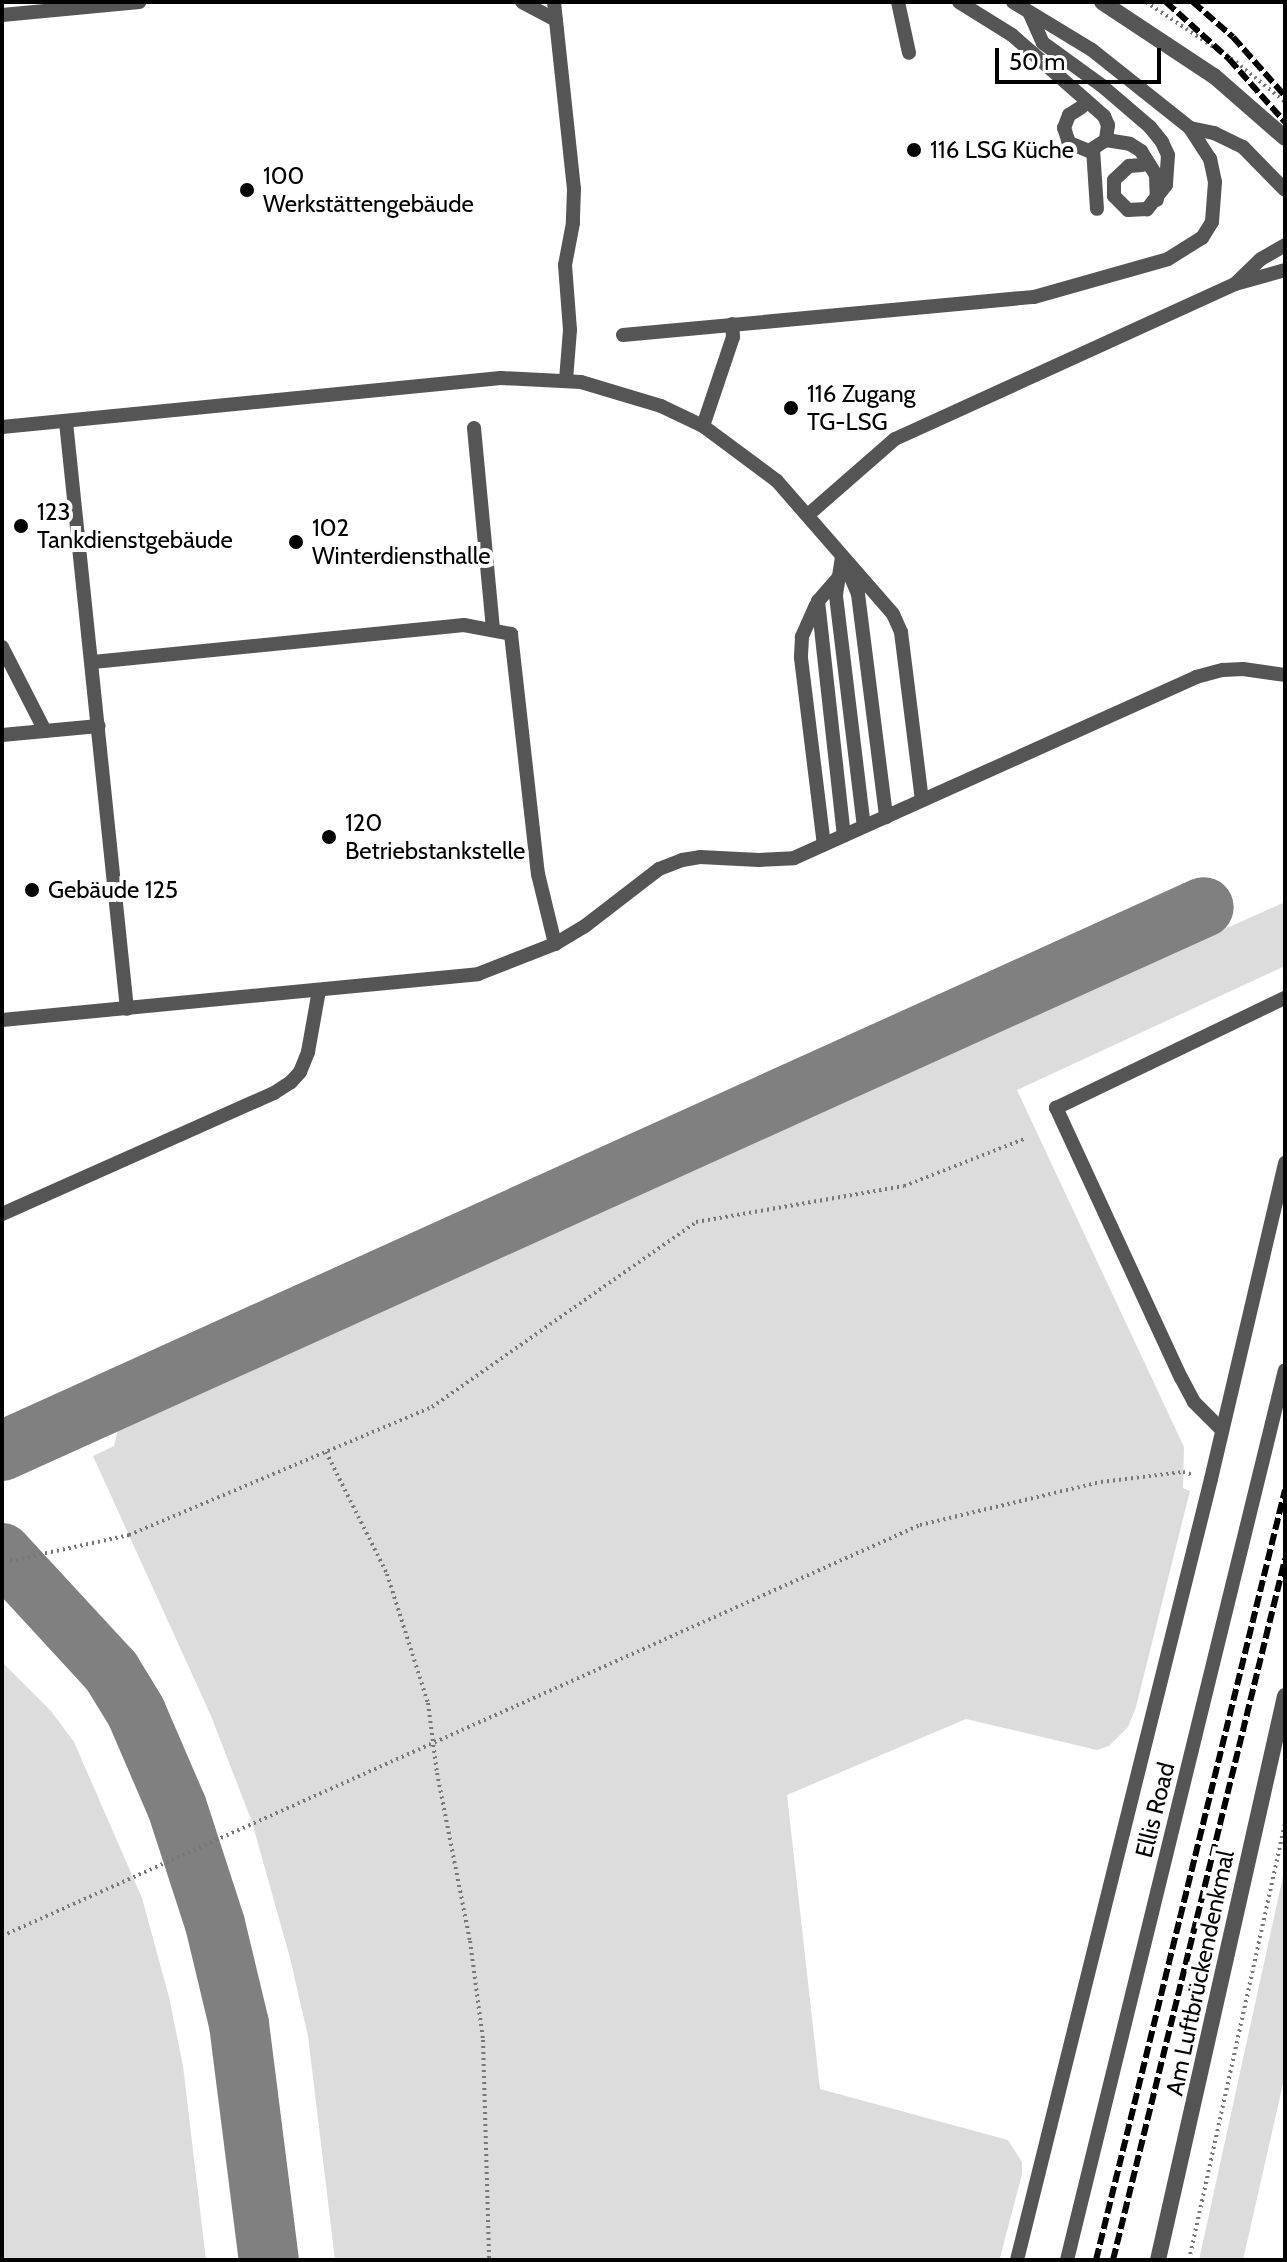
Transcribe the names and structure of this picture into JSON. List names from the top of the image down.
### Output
{
  "streets": {
    "street": ["Am Luftbrückendenkmal"],
    "lane": ["Ellis Road"]
  },
  "places": [
    "116 LSG Küche",
    "100 Werkstättengebäude",
    "116 Zugang TG-LSG",
    "123 Tankdienstgebäude",
    "102 Winterdiensthalle",
    "120 Betriebstankstelle",
    "Gebäude 125"
  ],
  "scale_bar": "50 m"
}
